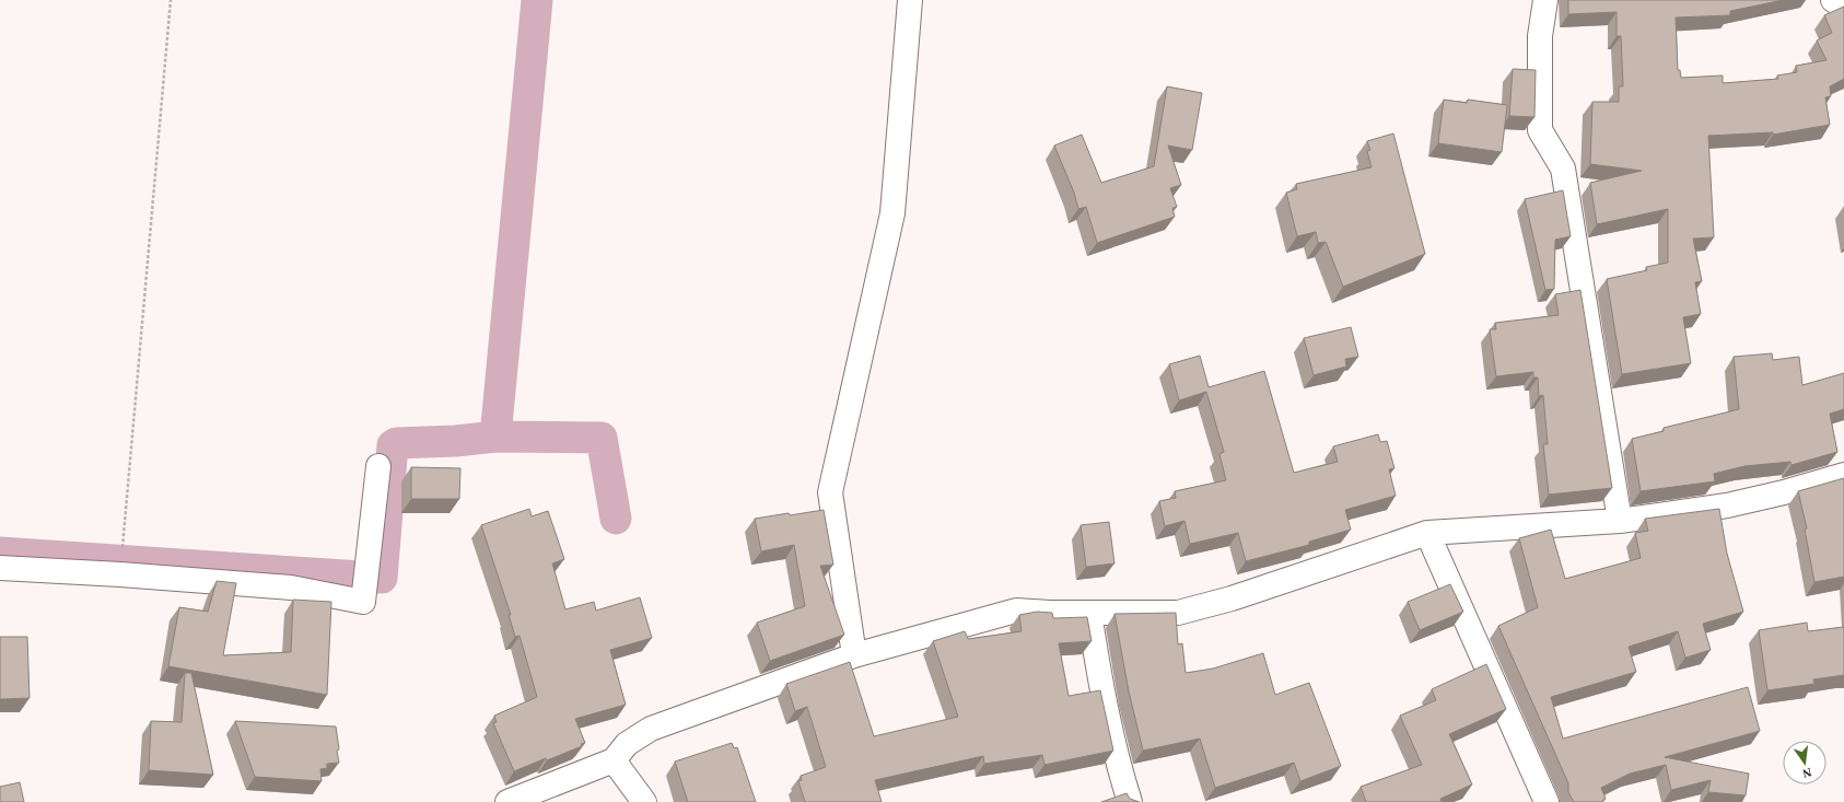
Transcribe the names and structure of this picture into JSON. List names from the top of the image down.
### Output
{
  "north": "bottom"
}
